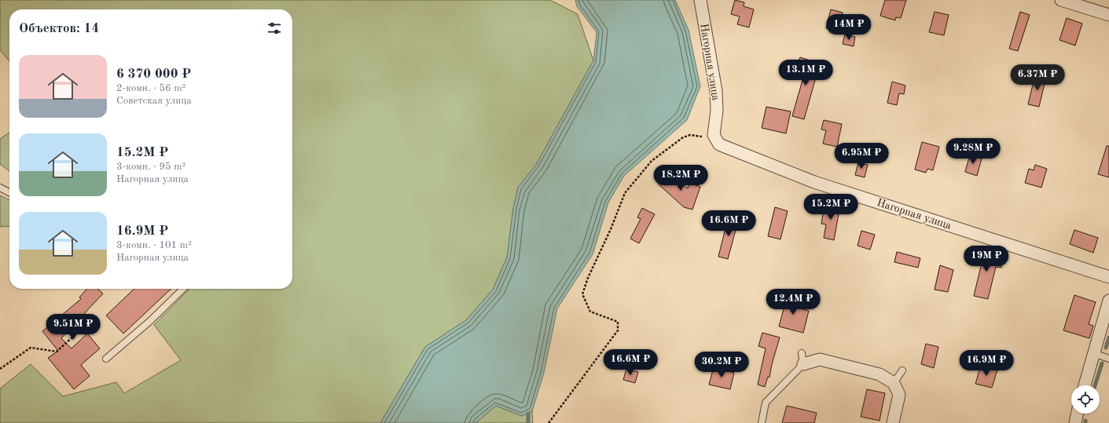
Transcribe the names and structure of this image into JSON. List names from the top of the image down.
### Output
{
  "streets": {
    "street": ["Нагорная улица"]
  },
  "page": {
    "heading": "Объектов: 14",
    "price": [
      "14M ₽",
      "13.1M ₽",
      "6.37M ₽",
      "9.28M ₽",
      "6.95M ₽",
      "18.2M ₽",
      "15.2M ₽",
      "16.6M ₽",
      "19M ₽",
      "12.4M ₽",
      "9.51M ₽",
      "16.6M ₽",
      "16.9M ₽",
      "30.2M ₽"
    ],
    "list": [
      {
        "name": "6 370 000 ₽",
        "note": "2-комн. · 56 m² · Советская улица"
      },
      {
        "name": "15.2M ₽",
        "note": "3-комн. · 95 m² · Нагорная улица"
      },
      {
        "name": "16.9M ₽",
        "note": "3-комн. · 101 m² · Нагорная улица"
      }
    ]
  }
}
